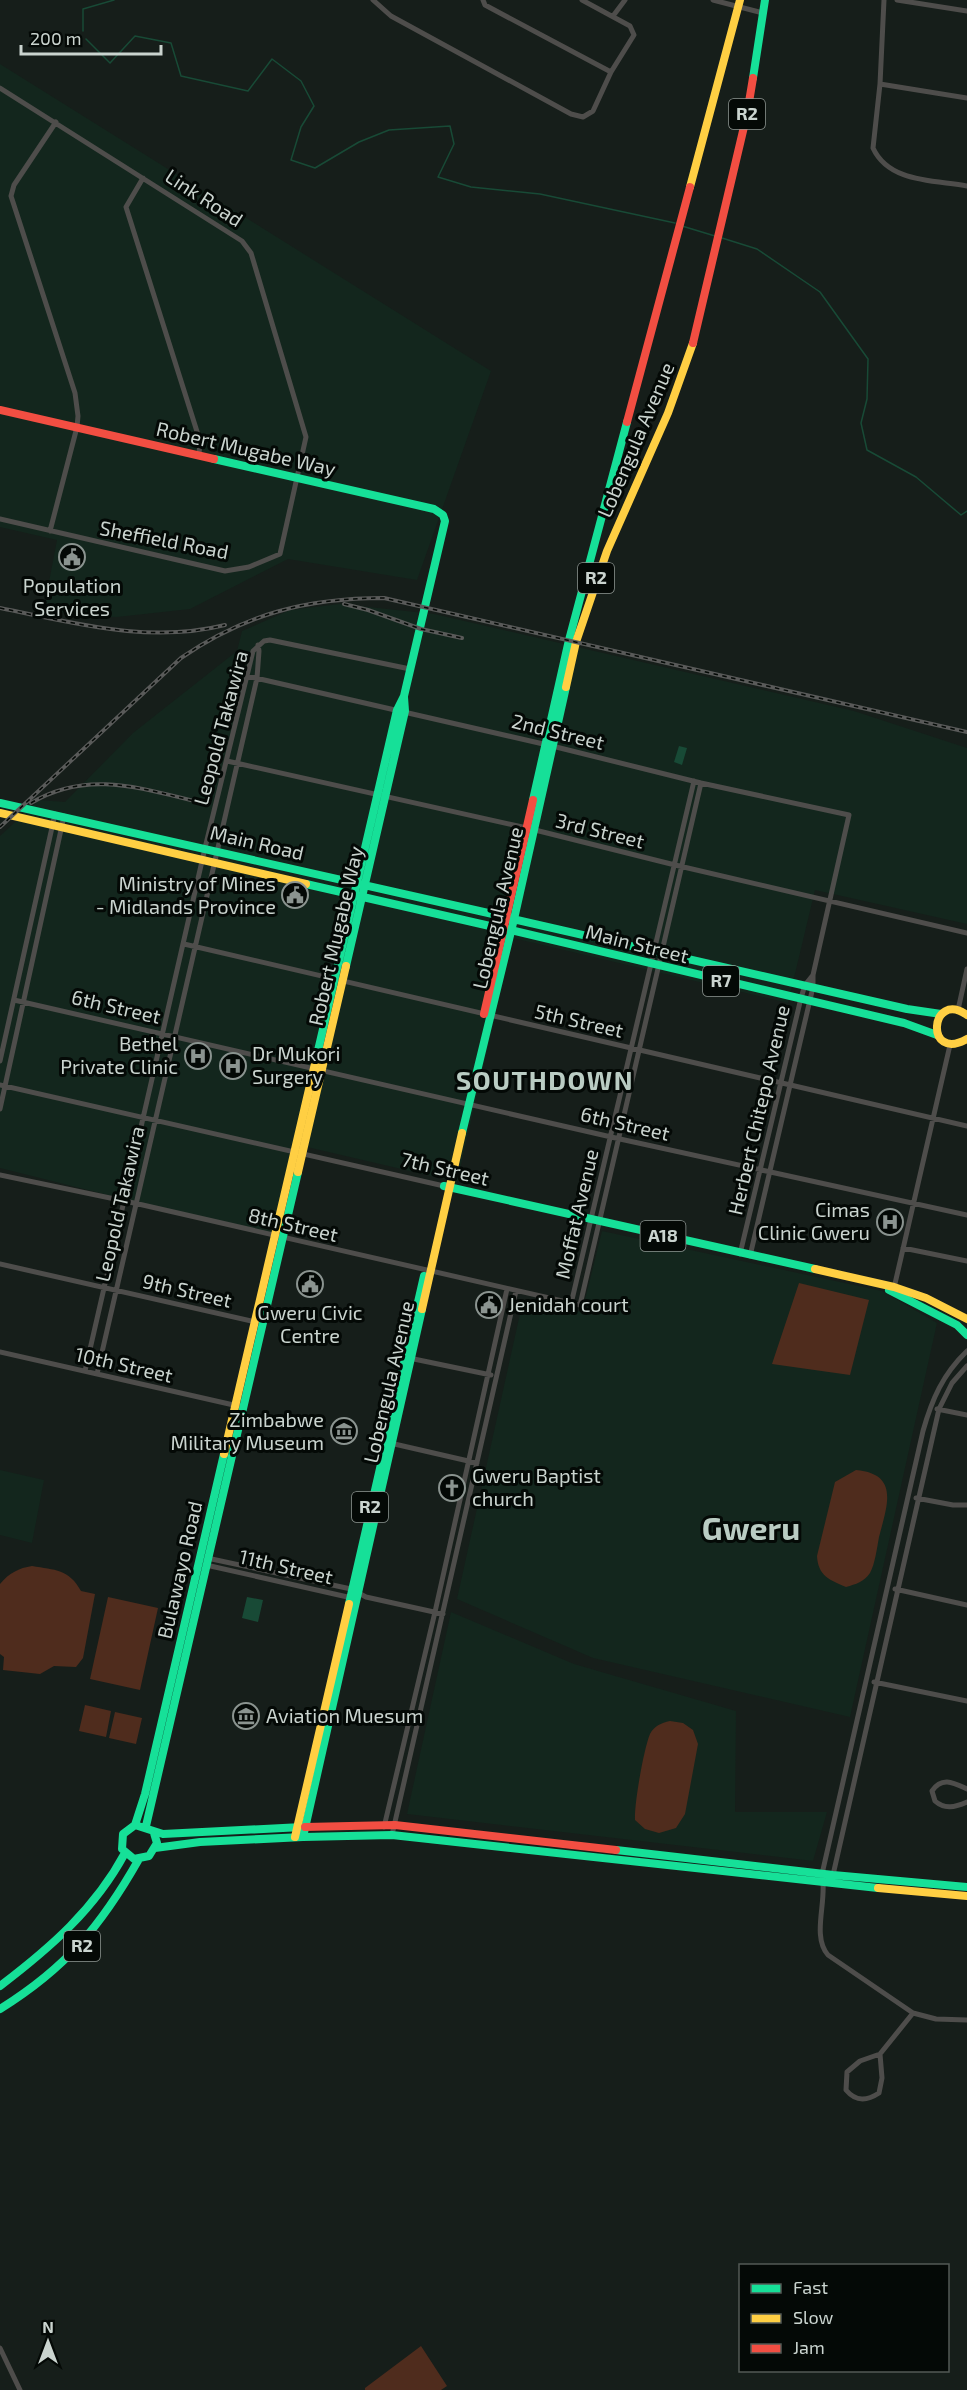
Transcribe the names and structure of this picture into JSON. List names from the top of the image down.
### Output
{
  "streets": {
    "main road": [
      "R2",
      "Lobengula Avenue",
      "Robert Mugabe Way",
      "Main Road",
      "Main Street",
      "R7",
      "7th Street",
      "A18",
      "Bulawayo Road"
    ],
    "street": [
      "Link Road",
      "Sheffield Road",
      "Leopold Takawira",
      "2nd Street",
      "3rd Street",
      "6th Street",
      "5th Street",
      "Herbert Chitepo Avenue",
      "Moffat Avenue",
      "8th Street",
      "9th Street",
      "10th Street",
      "11th Street"
    ]
  },
  "crossings": [
    ["R2", "Lobengula Avenue"],
    ["R2", "Bulawayo Road"],
    ["Link Road", "Robert Mugabe Way"],
    ["Link Road", "Sheffield Road"],
    ["Lobengula Avenue", "2nd Street"],
    ["Lobengula Avenue", "3rd Street"],
    ["Lobengula Avenue", "Main Road"],
    ["Lobengula Avenue", "Main Street"],
    ["Lobengula Avenue", "6th Street"],
    ["Lobengula Avenue", "5th Street"],
    ["Lobengula Avenue", "7th Street"],
    ["Lobengula Avenue", "8th Street"],
    ["Lobengula Avenue", "11th Street"],
    ["Robert Mugabe Way", "Sheffield Road"],
    ["Robert Mugabe Way", "2nd Street"],
    ["Robert Mugabe Way", "3rd Street"],
    ["Robert Mugabe Way", "Main Road"],
    ["Robert Mugabe Way", "6th Street"],
    ["Robert Mugabe Way", "5th Street"],
    ["Robert Mugabe Way", "7th Street"],
    ["Robert Mugabe Way", "8th Street"],
    ["Robert Mugabe Way", "9th Street"],
    ["Robert Mugabe Way", "Bulawayo Road"],
    ["Leopold Takawira", "2nd Street"],
    ["Leopold Takawira", "3rd Street"],
    ["Leopold Takawira", "Main Road"],
    ["Leopold Takawira", "6th Street"],
    ["Leopold Takawira", "5th Street"],
    ["Leopold Takawira", "7th Street"],
    ["Leopold Takawira", "8th Street"],
    ["Leopold Takawira", "9th Street"],
    ["Leopold Takawira", "10th Street"],
    ["2nd Street", "Herbert Chitepo Avenue"],
    ["2nd Street", "Moffat Avenue"],
    ["3rd Street", "Herbert Chitepo Avenue"],
    ["3rd Street", "Moffat Avenue"],
    ["Main Road", "Main Street"],
    ["Main Street", "Herbert Chitepo Avenue"],
    ["Main Street", "Moffat Avenue"],
    ["6th Street", "Herbert Chitepo Avenue"],
    ["6th Street", "Moffat Avenue"],
    ["5th Street", "Herbert Chitepo Avenue"],
    ["5th Street", "Moffat Avenue"],
    ["Herbert Chitepo Avenue", "7th Street"],
    ["7th Street", "Moffat Avenue"],
    ["Moffat Avenue", "8th Street"],
    ["9th Street", "Bulawayo Road"],
    ["10th Street", "Bulawayo Road"],
    ["11th Street", "Bulawayo Road"]
  ],
  "districts": ["SOUTHDOWN", "Gweru"],
  "places": {
    "public building": [
      "Population Services",
      "Ministry of Mines - Midlands Province",
      "Gweru Civic Centre",
      "Jenidah court"
    ],
    "hospital": ["Bethel Private Clinic", "Dr Mukori Surgery", "Cimas Clinic Gweru"],
    "museum": ["Zimbabwe Military Museum", "Aviation Muesum"],
    "church": ["Gweru Baptist church"]
  },
  "legend": ["Fast", "Slow", "Jam"],
  "scale_bar": "200 m",
  "north": "top"
}
